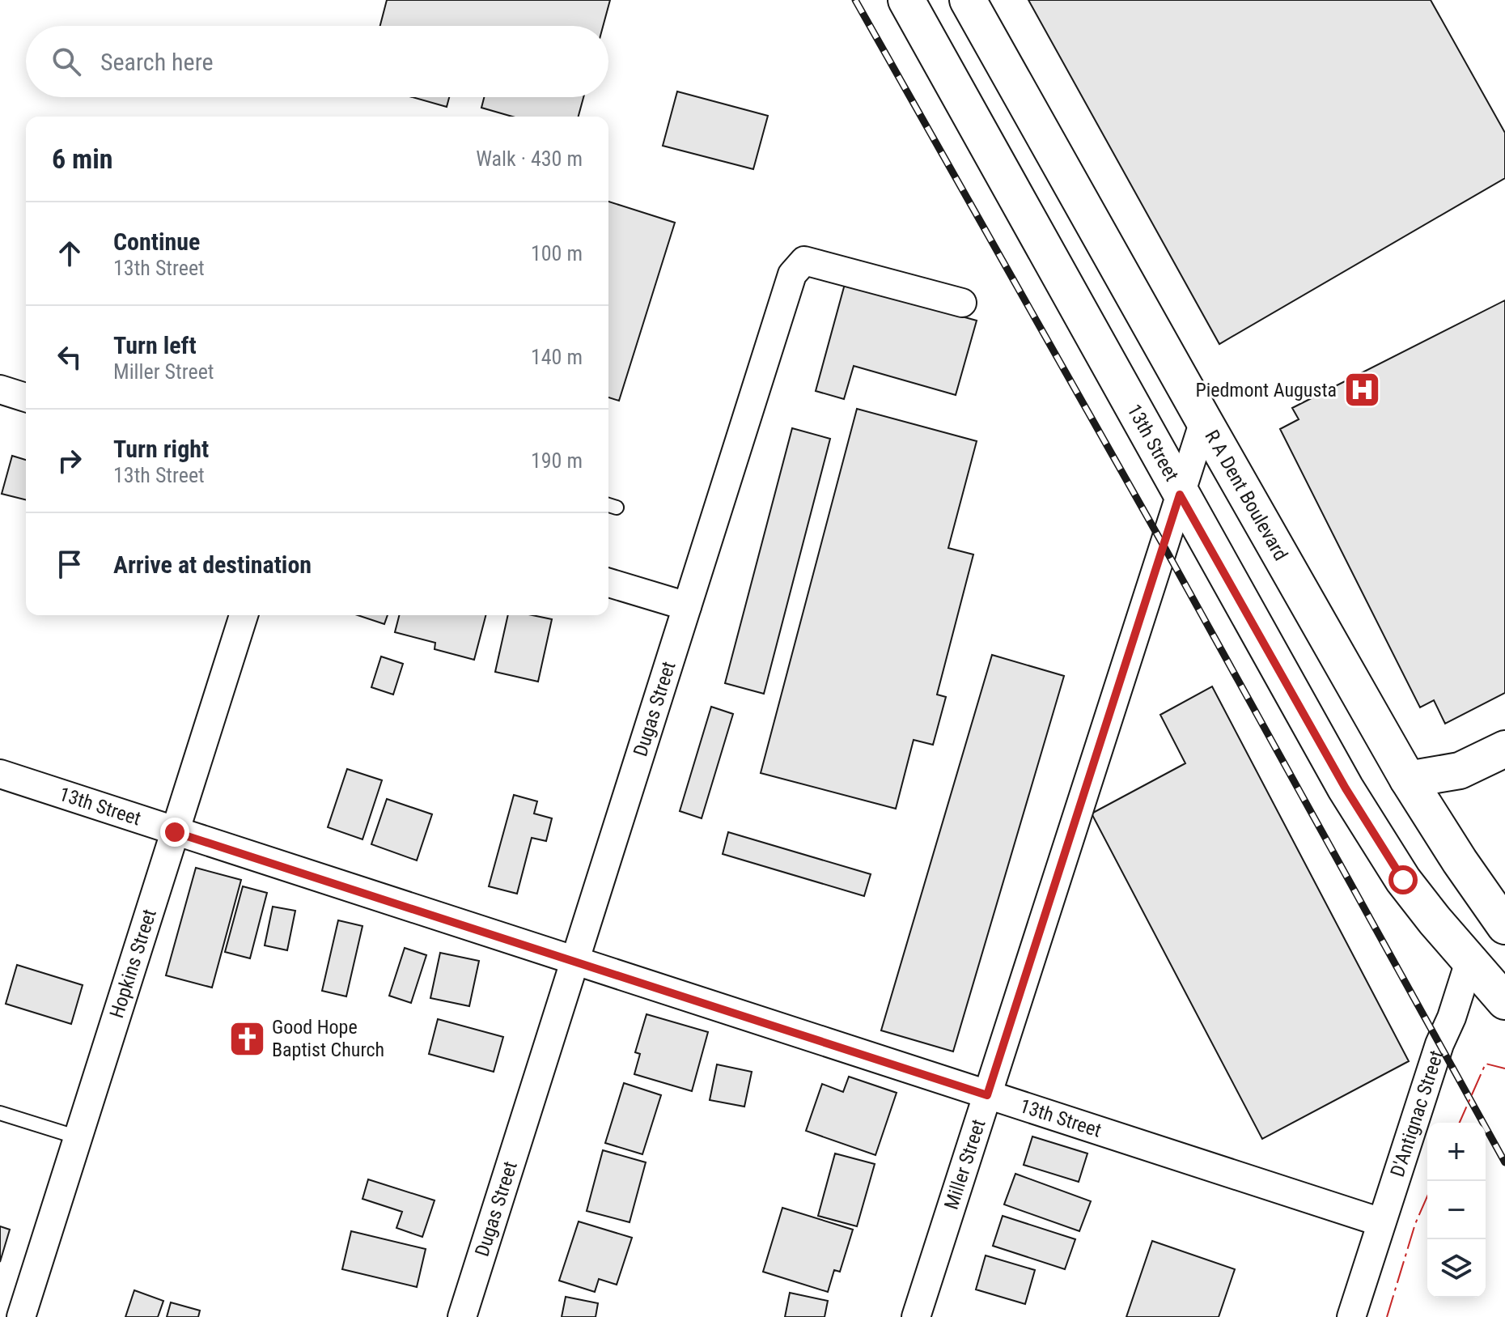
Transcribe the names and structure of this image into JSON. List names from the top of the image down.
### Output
{
  "streets": {
    "main road": ["13th Street", "R A Dent Boulevard", "D'Antignac Street"],
    "street": ["Dugas Street", "Hopkins Street", "Miller Street"]
  },
  "crossings": [
    ["13th Street", "Dugas Street"],
    ["13th Street", "Hopkins Street"],
    ["13th Street", "D'Antignac Street"],
    ["13th Street", "Miller Street"],
    ["R A Dent Boulevard", "D'Antignac Street"],
    ["R A Dent Boulevard", "Miller Street"]
  ],
  "places": {
    "hospital": ["Piedmont Augusta"],
    "church": ["Good Hope Baptist Church"]
  },
  "page": {
    "search": "Search here",
    "heading": ["6 min", "Walk · 430 m"],
    "list": [
      ["Continue", "13th Street", "100 m"],
      ["Turn left", "Miller Street", "140 m"],
      ["Turn right", "13th Street", "190 m"],
      "Arrive at destination"
    ],
    "map_buttons": ["+", "−"]
  }
}
